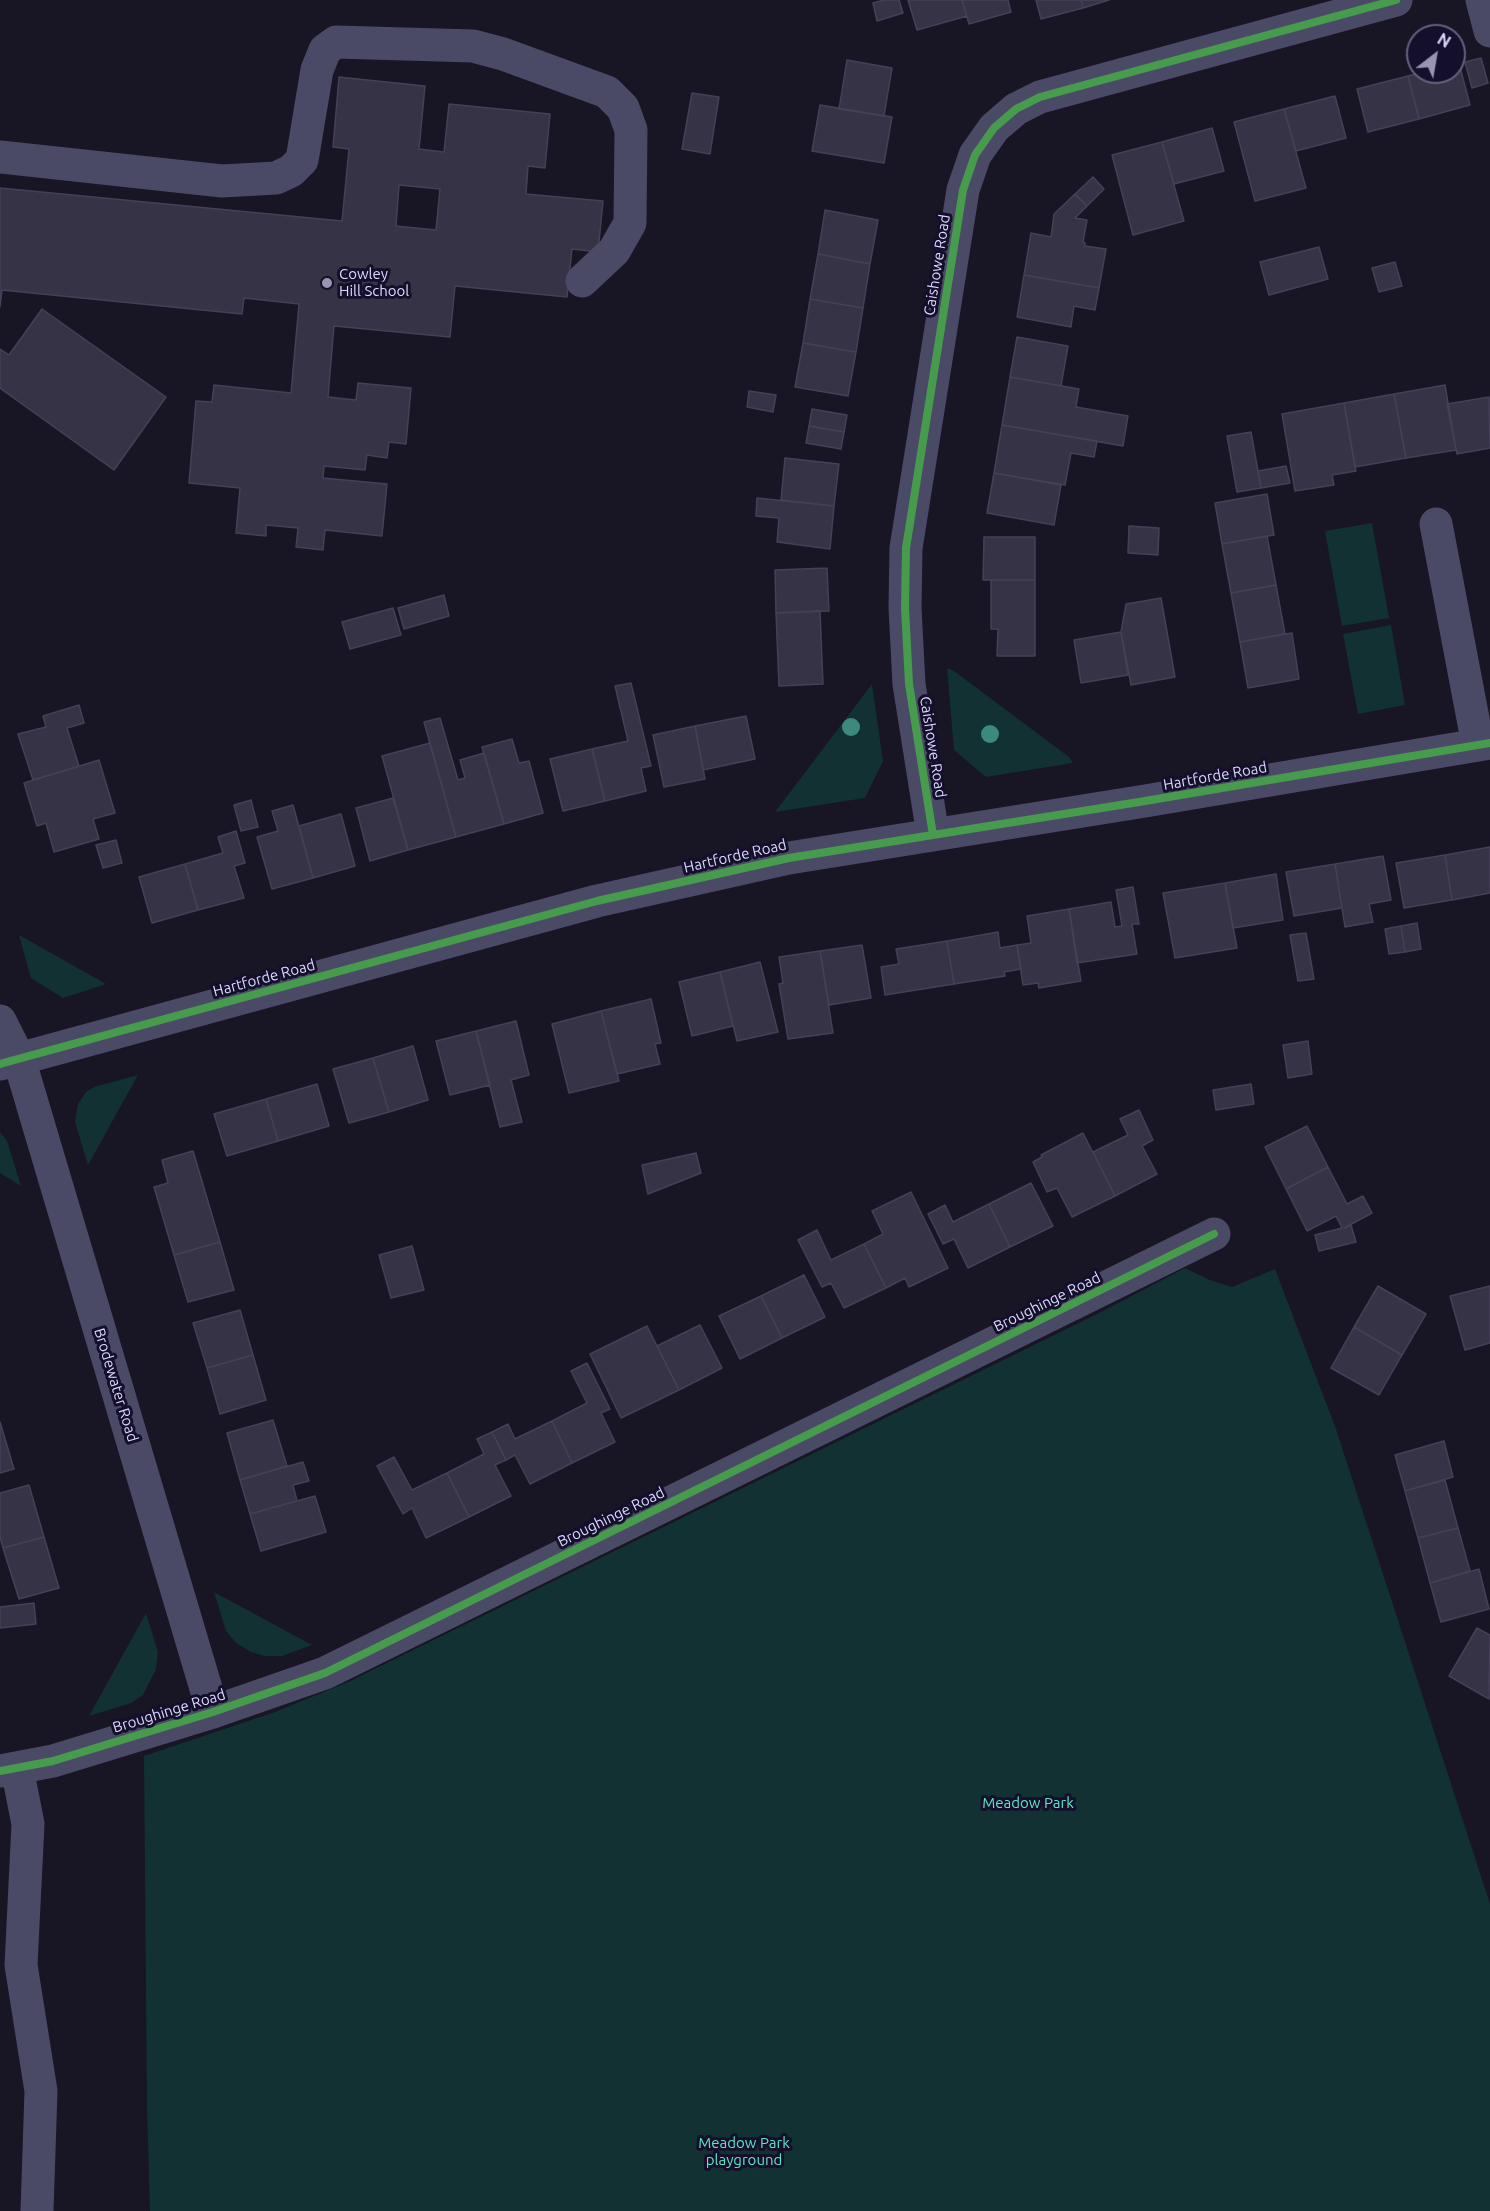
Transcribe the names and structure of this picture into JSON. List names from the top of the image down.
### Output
{
  "streets": {
    "street": [
      "Caishowe Road",
      "Hartforde Road",
      "Broughinge Road",
      "Brodewater Road"
    ]
  },
  "crossings": [
    ["Caishowe Road", "Hartforde Road"],
    ["Hartforde Road", "Brodewater Road"],
    ["Broughinge Road", "Brodewater Road"]
  ],
  "parks": ["Meadow Park", "Meadow Park playground"],
  "places": ["Cowley Hill School"],
  "north": "top right"
}
